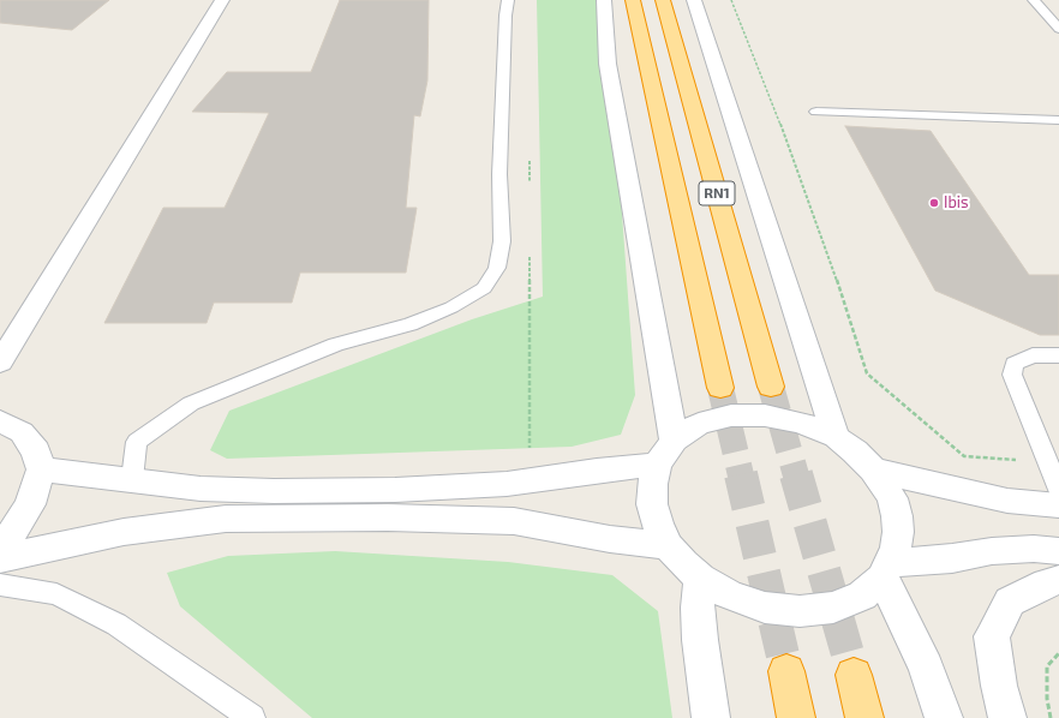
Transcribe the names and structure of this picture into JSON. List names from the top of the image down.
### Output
{
  "streets": {
    "highway": ["RN1"]
  },
  "places": ["Ibis"]
}
